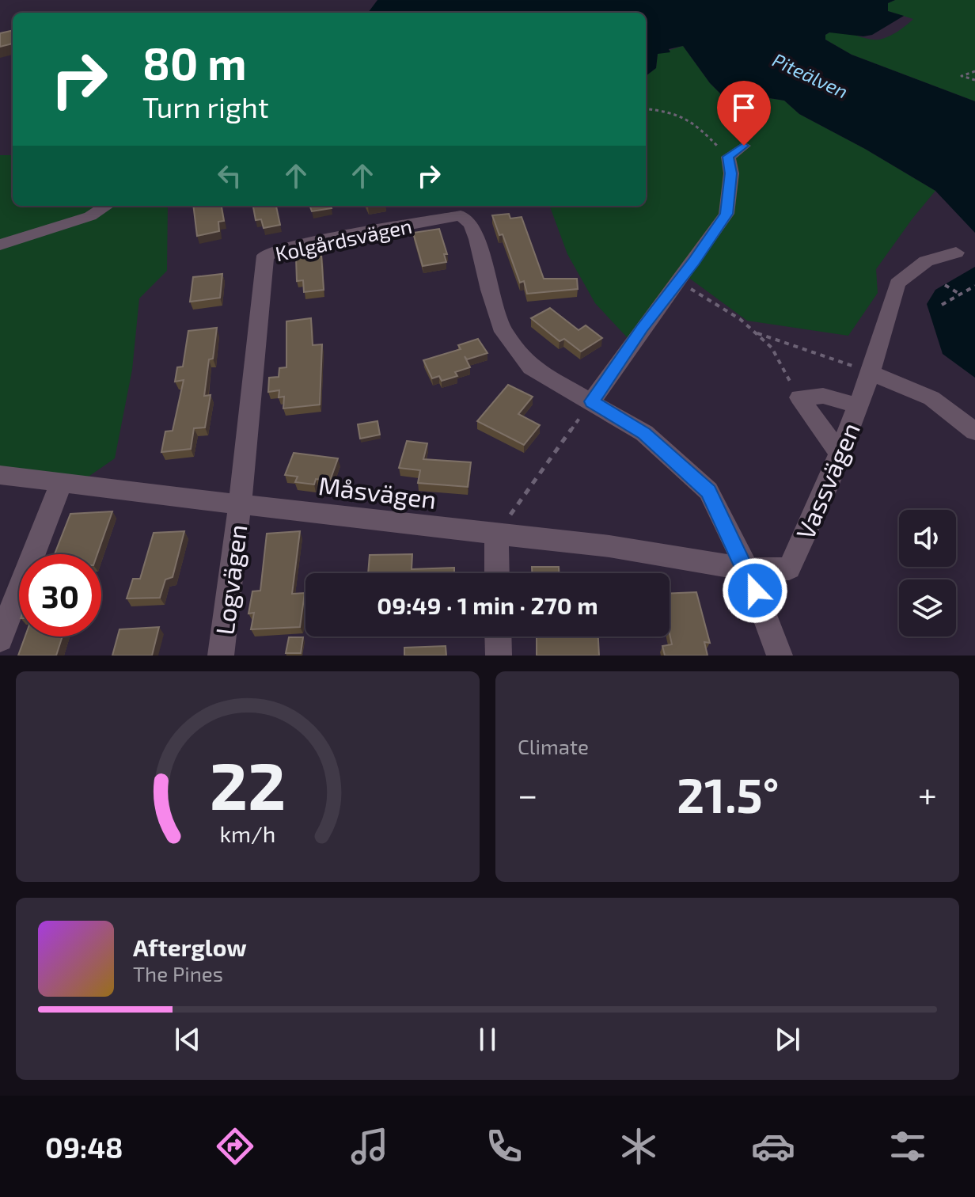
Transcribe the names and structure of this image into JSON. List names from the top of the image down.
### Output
{
  "streets": {
    "street": [
      "Kolgårdsvägen",
      "Vassvägen",
      "Måsvägen",
      "Logvägen"
    ]
  },
  "crossings": [
    ["Kolgårdsvägen", "Vassvägen"],
    ["Kolgårdsvägen", "Måsvägen"],
    ["Kolgårdsvägen", "Logvägen"],
    ["Vassvägen", "Måsvägen"],
    ["Måsvägen", "Logvägen"]
  ],
  "water": ["Piteälven"],
  "page": {
    "turn": ["80 m", "Turn right"],
    "limit": "30",
    "trip": "09:49 · 1 min · 270 m",
    "tile": "Climate",
    "heat": ["−", "21.5°", "+"],
    "song": ["Afterglow", "The Pines"],
    "tabs": "09:48",
    "gauge": ["22", "km/h"]
  }
}
